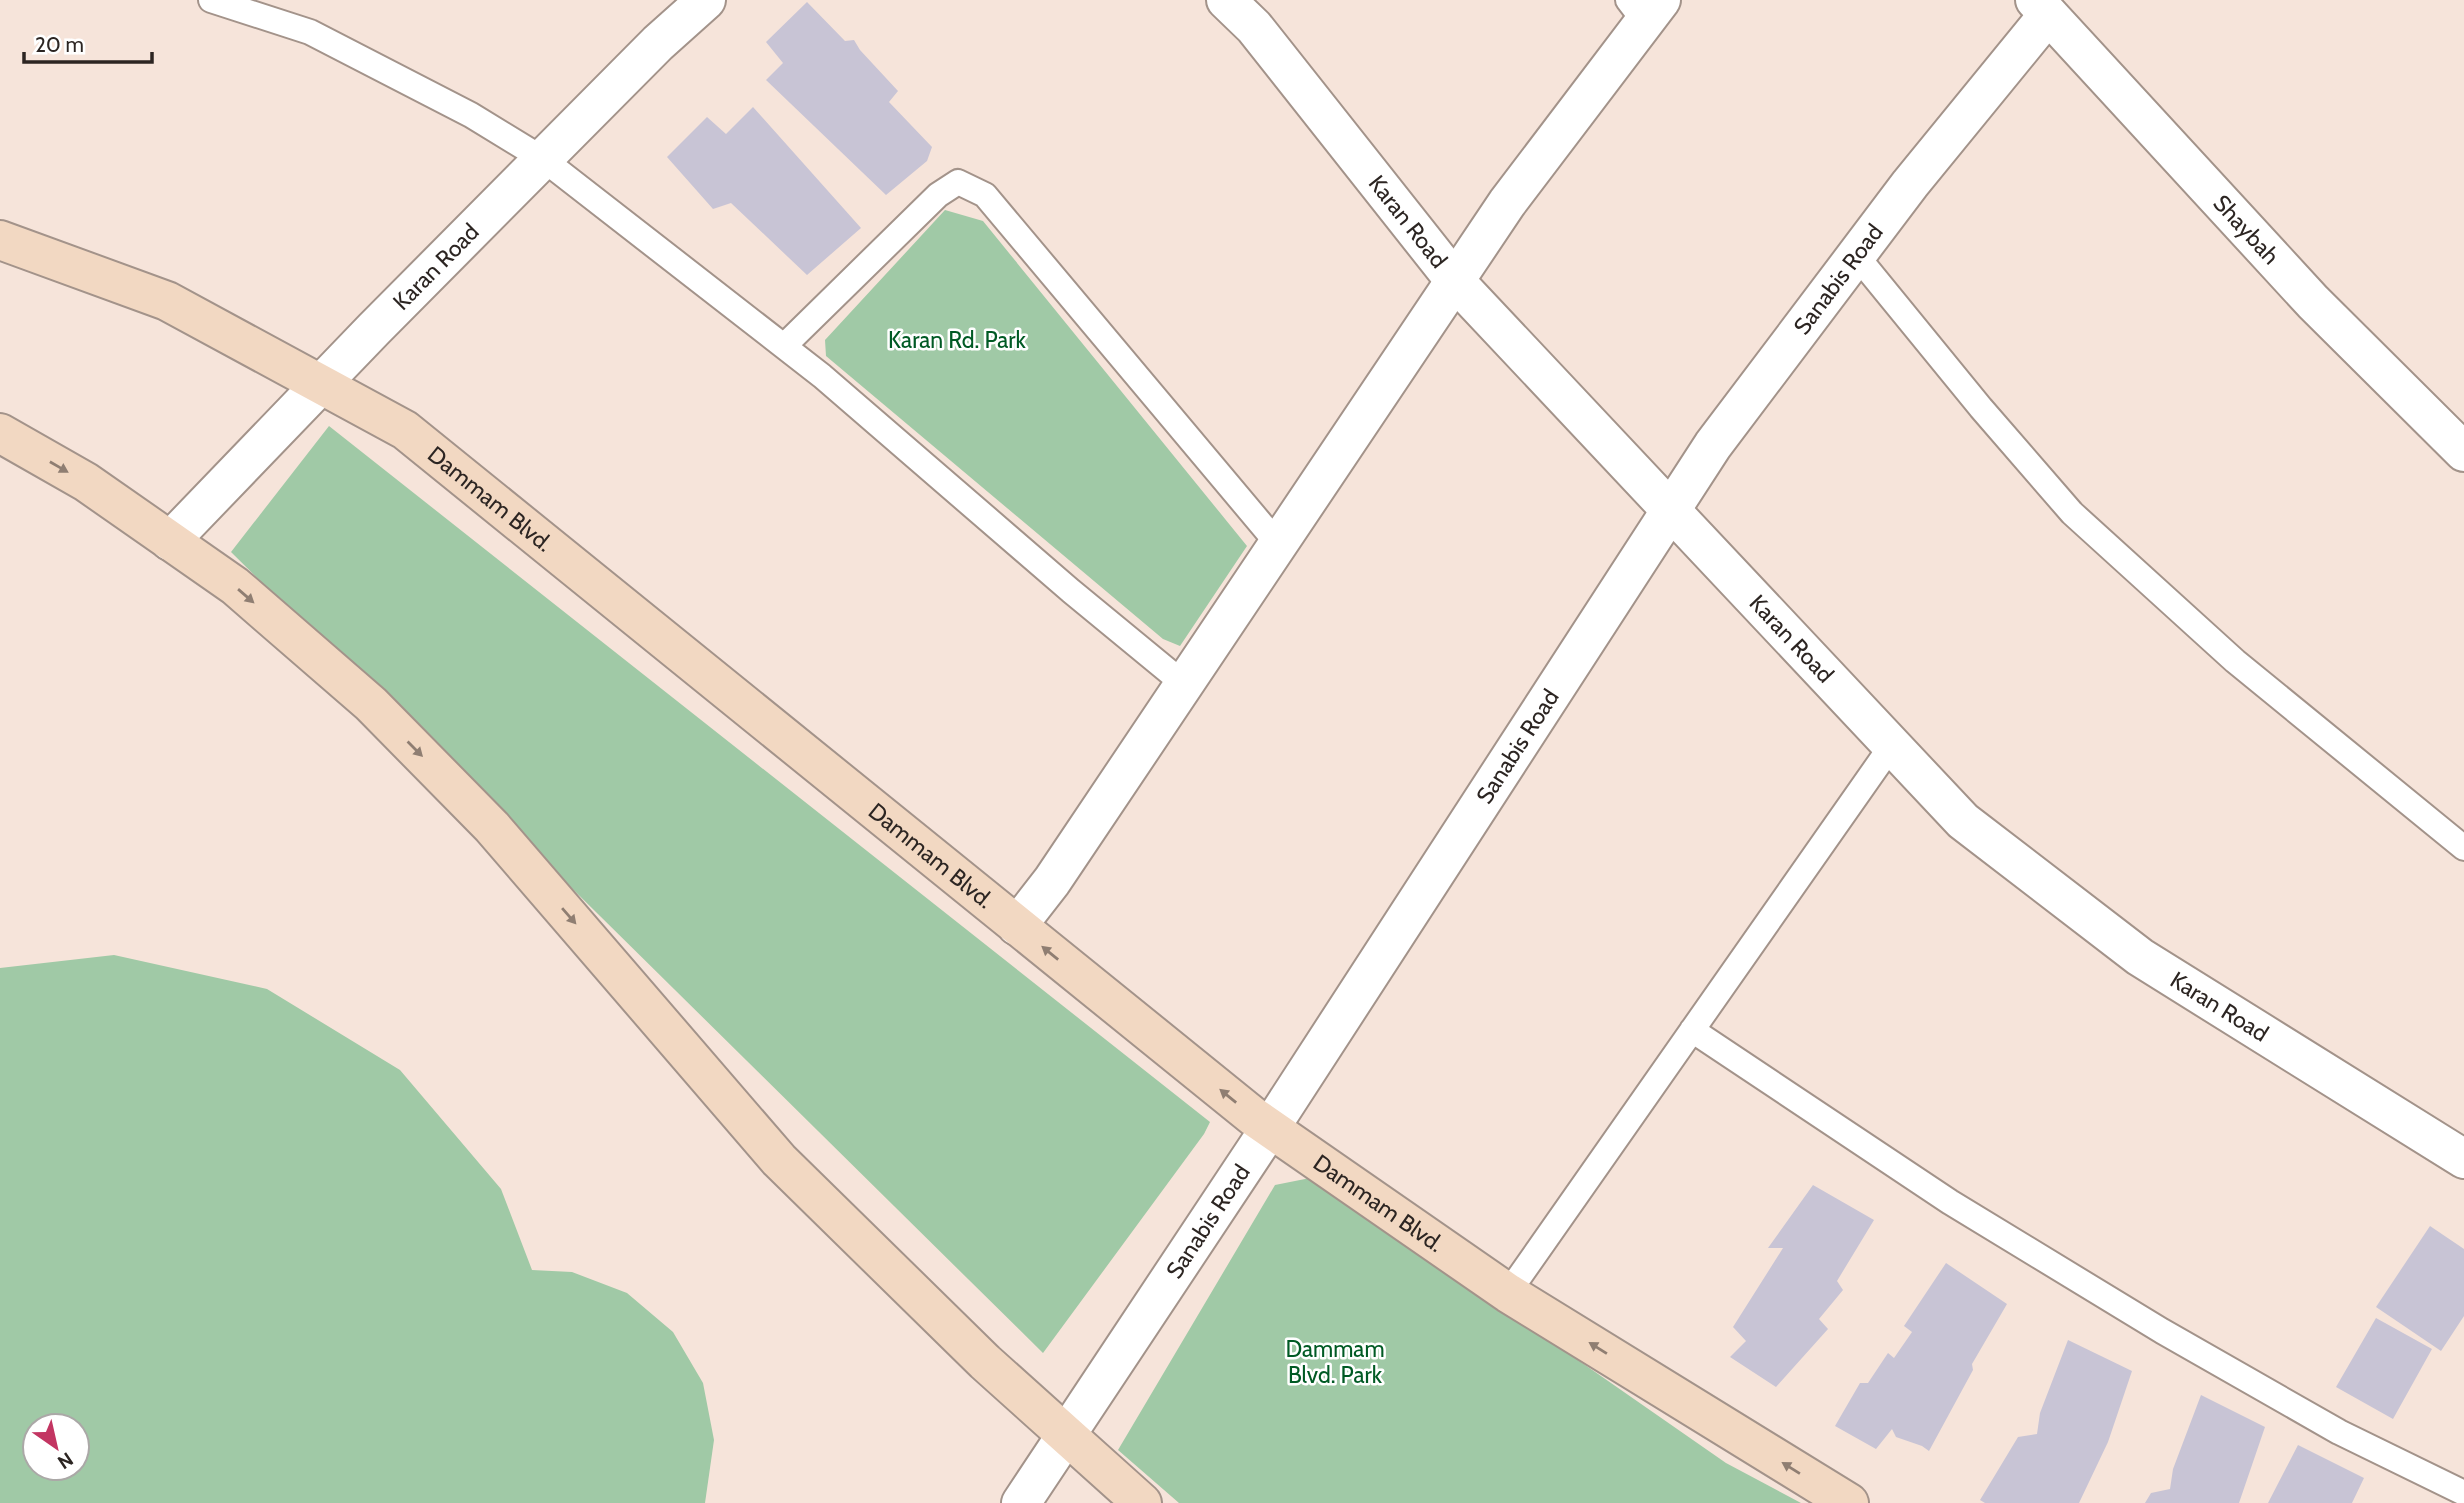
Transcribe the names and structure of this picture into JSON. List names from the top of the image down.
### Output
{
  "streets": {
    "main road": ["Dammam Blvd."],
    "street": ["Karan Road", "Shaybah", "Sanabis Road"]
  },
  "crossings": [
    ["Karan Road", "Sanabis Road"],
    ["Karan Road", "Dammam Blvd."],
    ["Shaybah", "Sanabis Road"],
    ["Sanabis Road", "Dammam Blvd."]
  ],
  "parks": ["Karan Rd. Park", "Dammam Blvd. Park"],
  "scale_bar": "20 m",
  "north": "bottom right"
}
